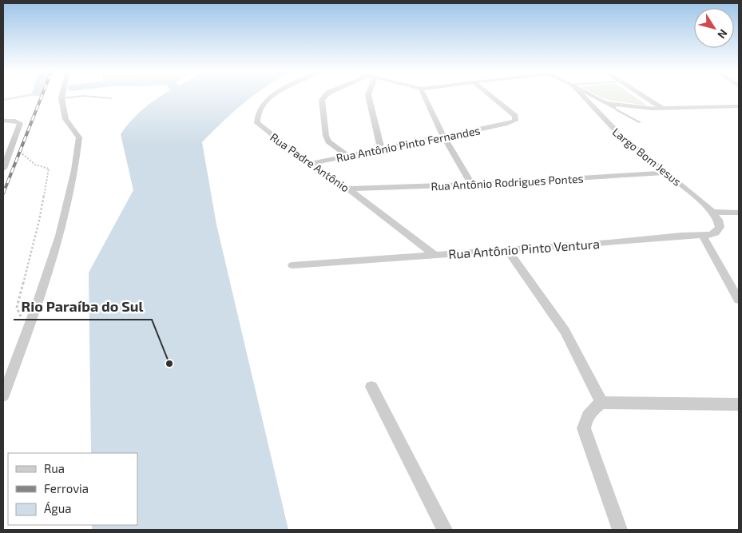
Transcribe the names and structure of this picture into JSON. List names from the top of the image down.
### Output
{
  "streets": {
    "street": [
      "Rua Antônio Pinto Fernandes",
      "Largo Bom Jesus",
      "Rua Padre Antônio",
      "Rua Antônio Rodrigues Pontes",
      "Rua Antônio Pinto Ventura"
    ]
  },
  "crossings": [
    ["Rua Antônio Pinto Fernandes", "Rua Padre Antônio"],
    ["Largo Bom Jesus", "Rua Antônio Rodrigues Pontes"],
    ["Largo Bom Jesus", "Rua Antônio Pinto Ventura"],
    ["Rua Padre Antônio", "Rua Antônio Rodrigues Pontes"],
    ["Rua Padre Antônio", "Rua Antônio Pinto Ventura"]
  ],
  "places": ["Rio Paraíba do Sul"],
  "legend": ["Rua", "Ferrovia", "Água"],
  "north": "bottom right"
}
